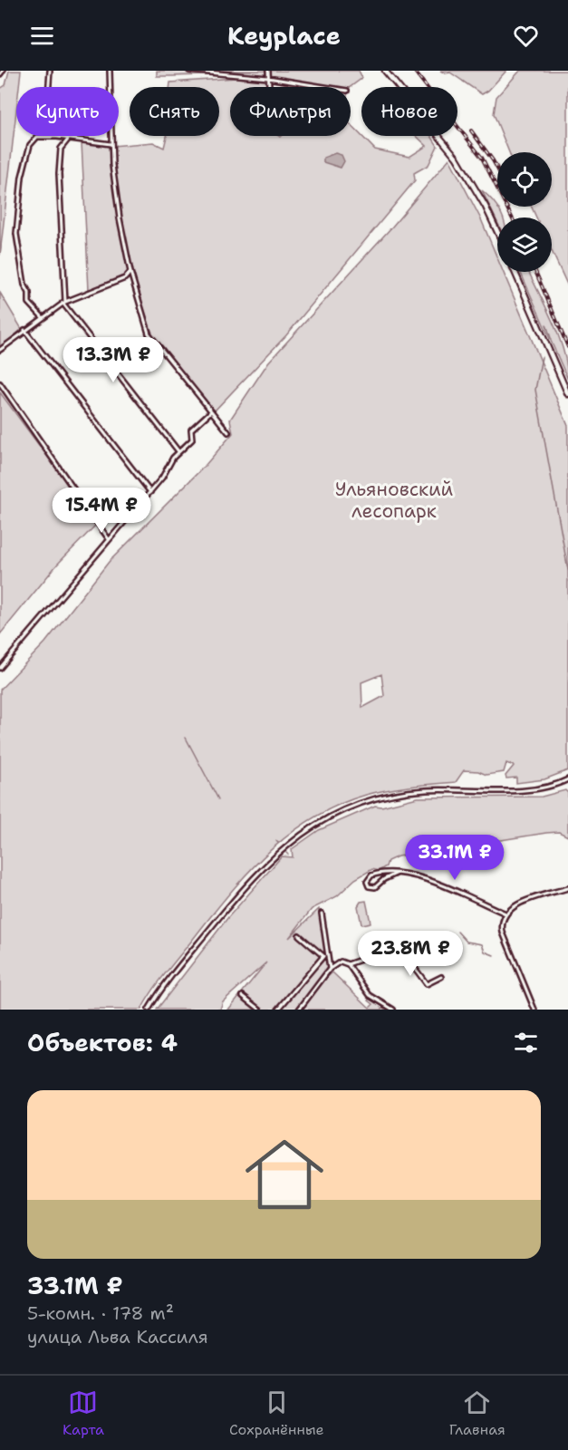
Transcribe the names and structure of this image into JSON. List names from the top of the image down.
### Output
{
  "parks": ["Ульяновский лесопарк"],
  "page": {
    "header": "Keyplace",
    "chip": [
      "Купить",
      "Снять",
      "Фильтры",
      "Новое"
    ],
    "price": [
      "13.3M ₽",
      "15.4M ₽",
      "33.1M ₽",
      "23.8M ₽"
    ],
    "heading": "Объектов: 4",
    "list": [
      {
        "name": "33.1M ₽",
        "note": "5-комн. · 178 m² · улица Льва Кассиля"
      }
    ],
    "tabs": ["Карта", "Сохранённые", "Главная"]
  }
}
